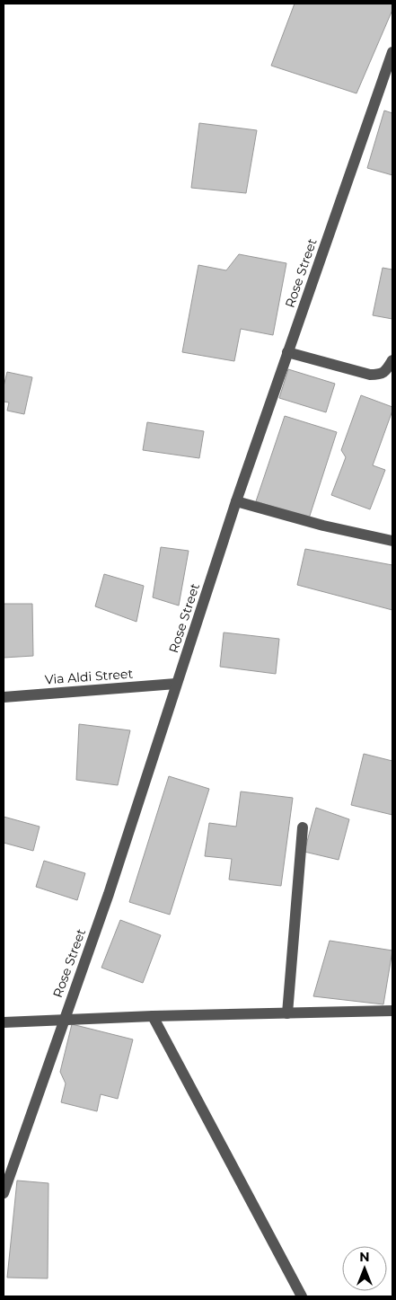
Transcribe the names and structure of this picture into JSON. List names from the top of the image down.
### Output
{
  "streets": {
    "street": ["Rose Street", "Via Aldi Street"]
  },
  "crossings": [
    ["Rose Street", "Via Aldi Street"]
  ],
  "north": "top"
}
